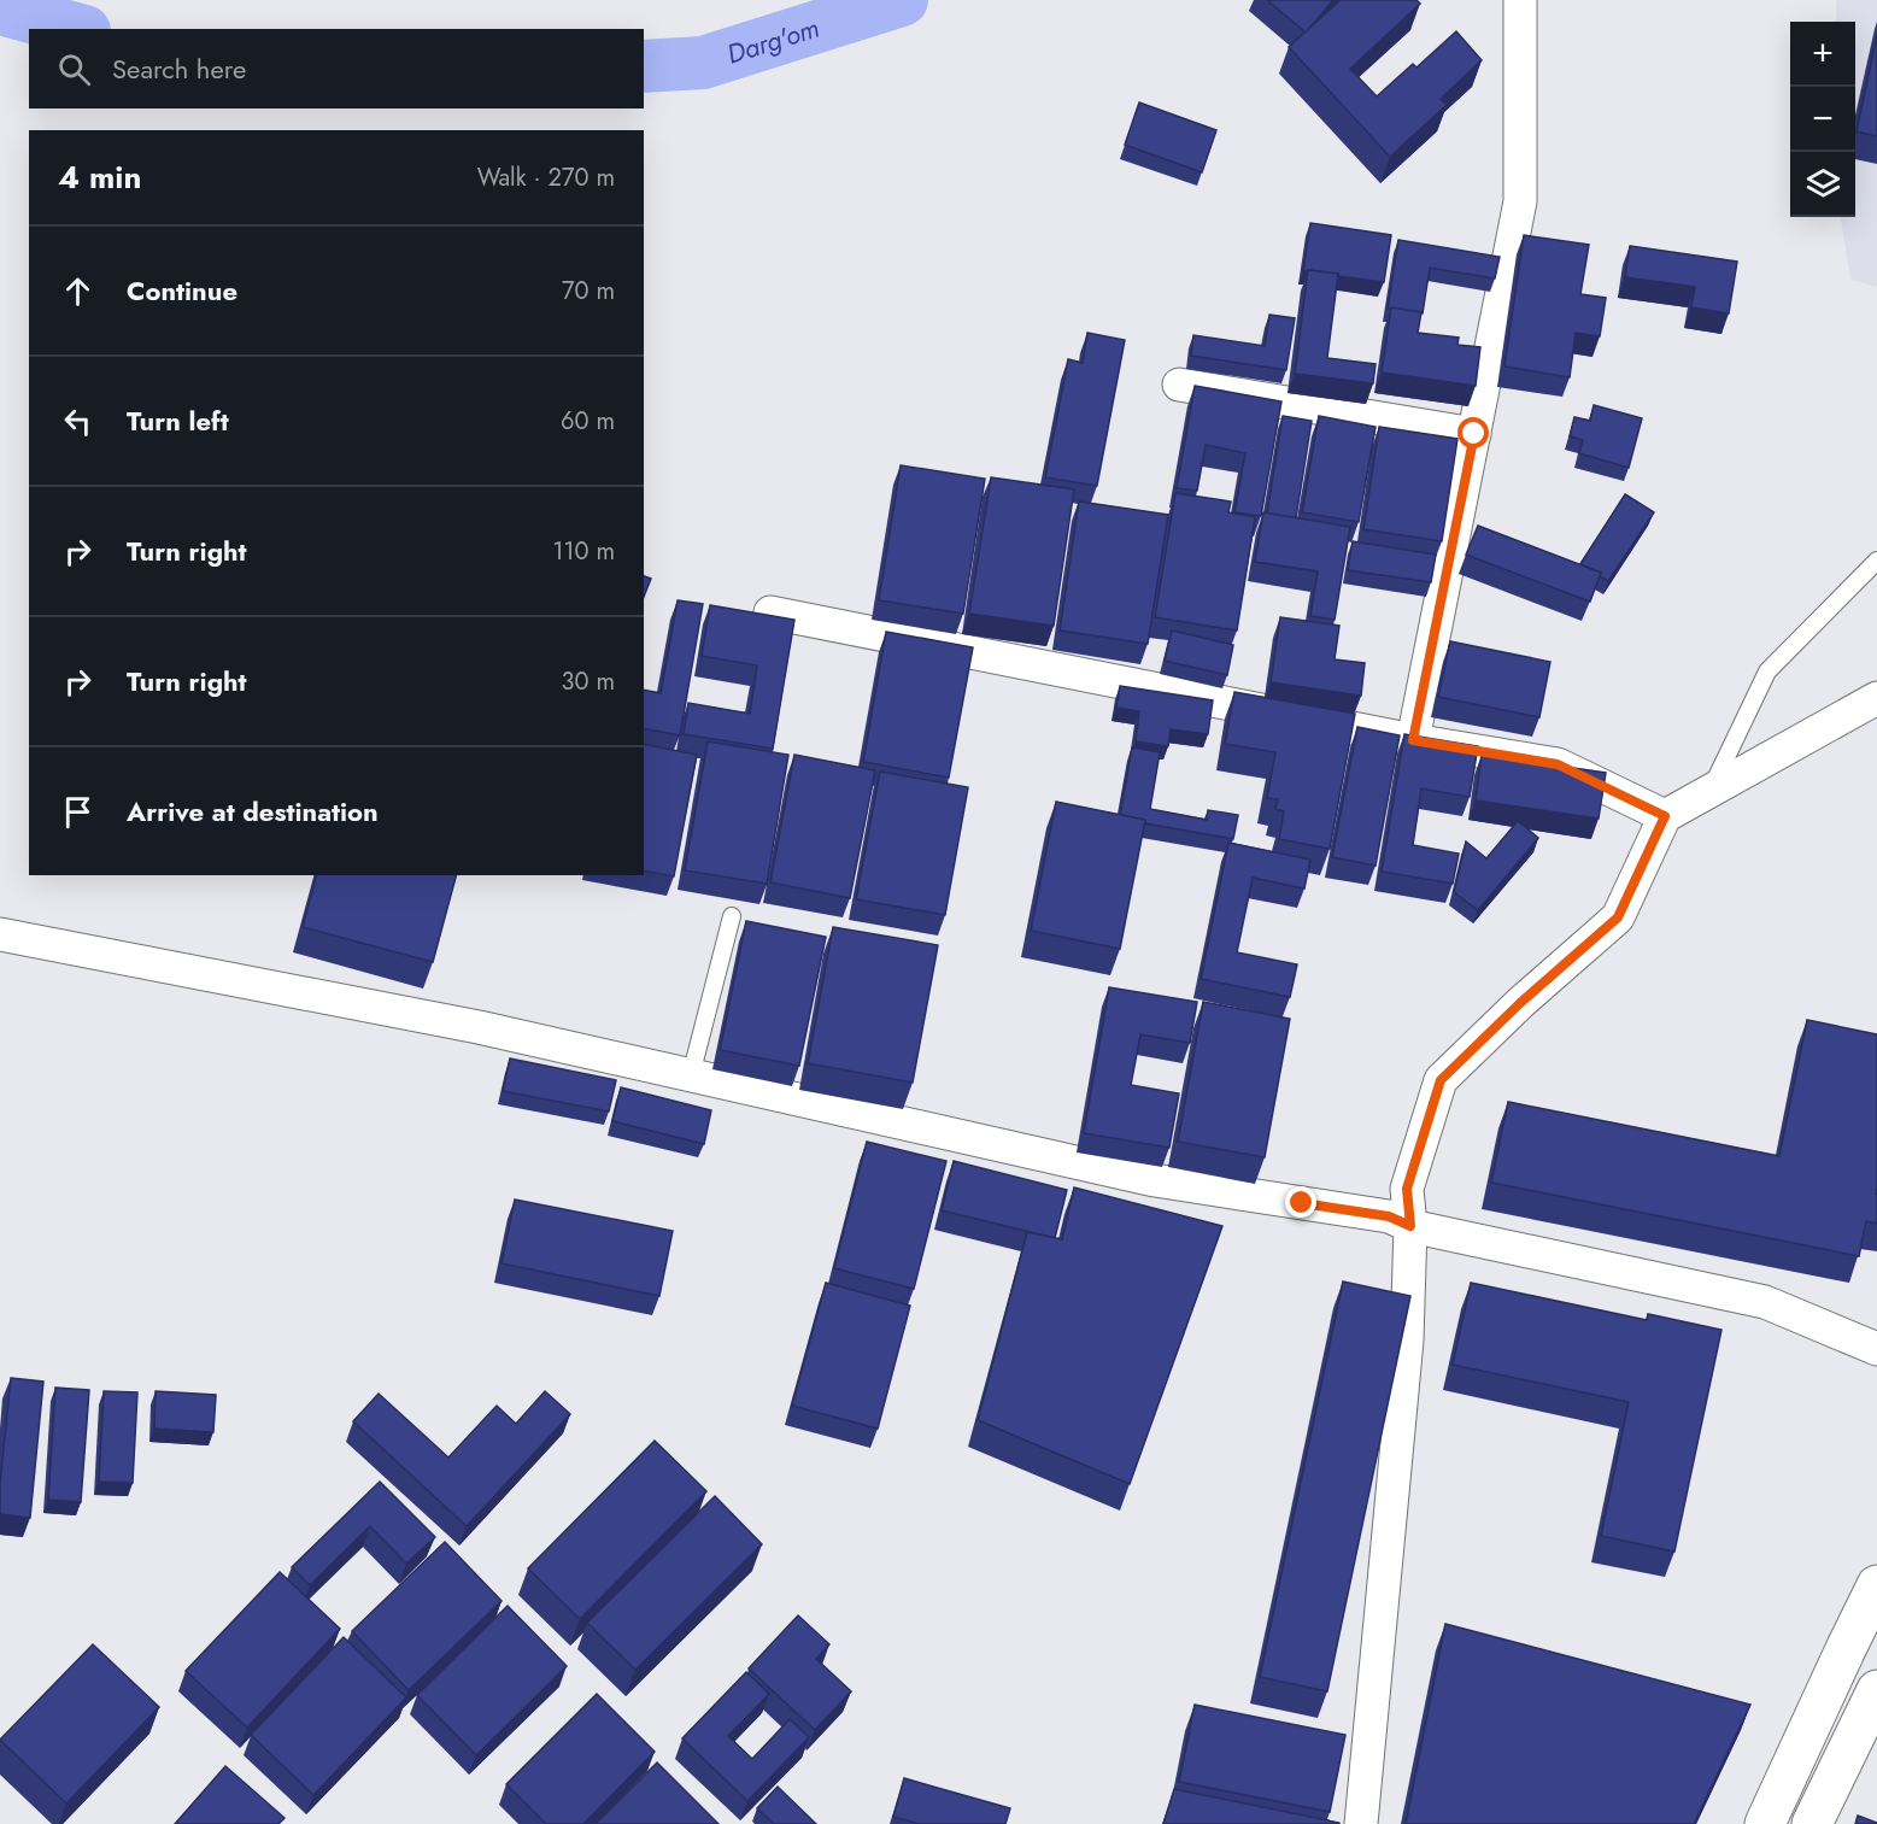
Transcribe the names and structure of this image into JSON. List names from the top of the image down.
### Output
{
  "water": ["Darg'om"],
  "page": {
    "map_buttons": ["+", "−"],
    "search": "Search here",
    "heading": ["4 min", "Walk · 270 m"],
    "list": [
      ["Continue", "70 m"],
      ["Turn left", "60 m"],
      ["Turn right", "110 m"],
      ["Turn right", "30 m"],
      "Arrive at destination"
    ]
  }
}
